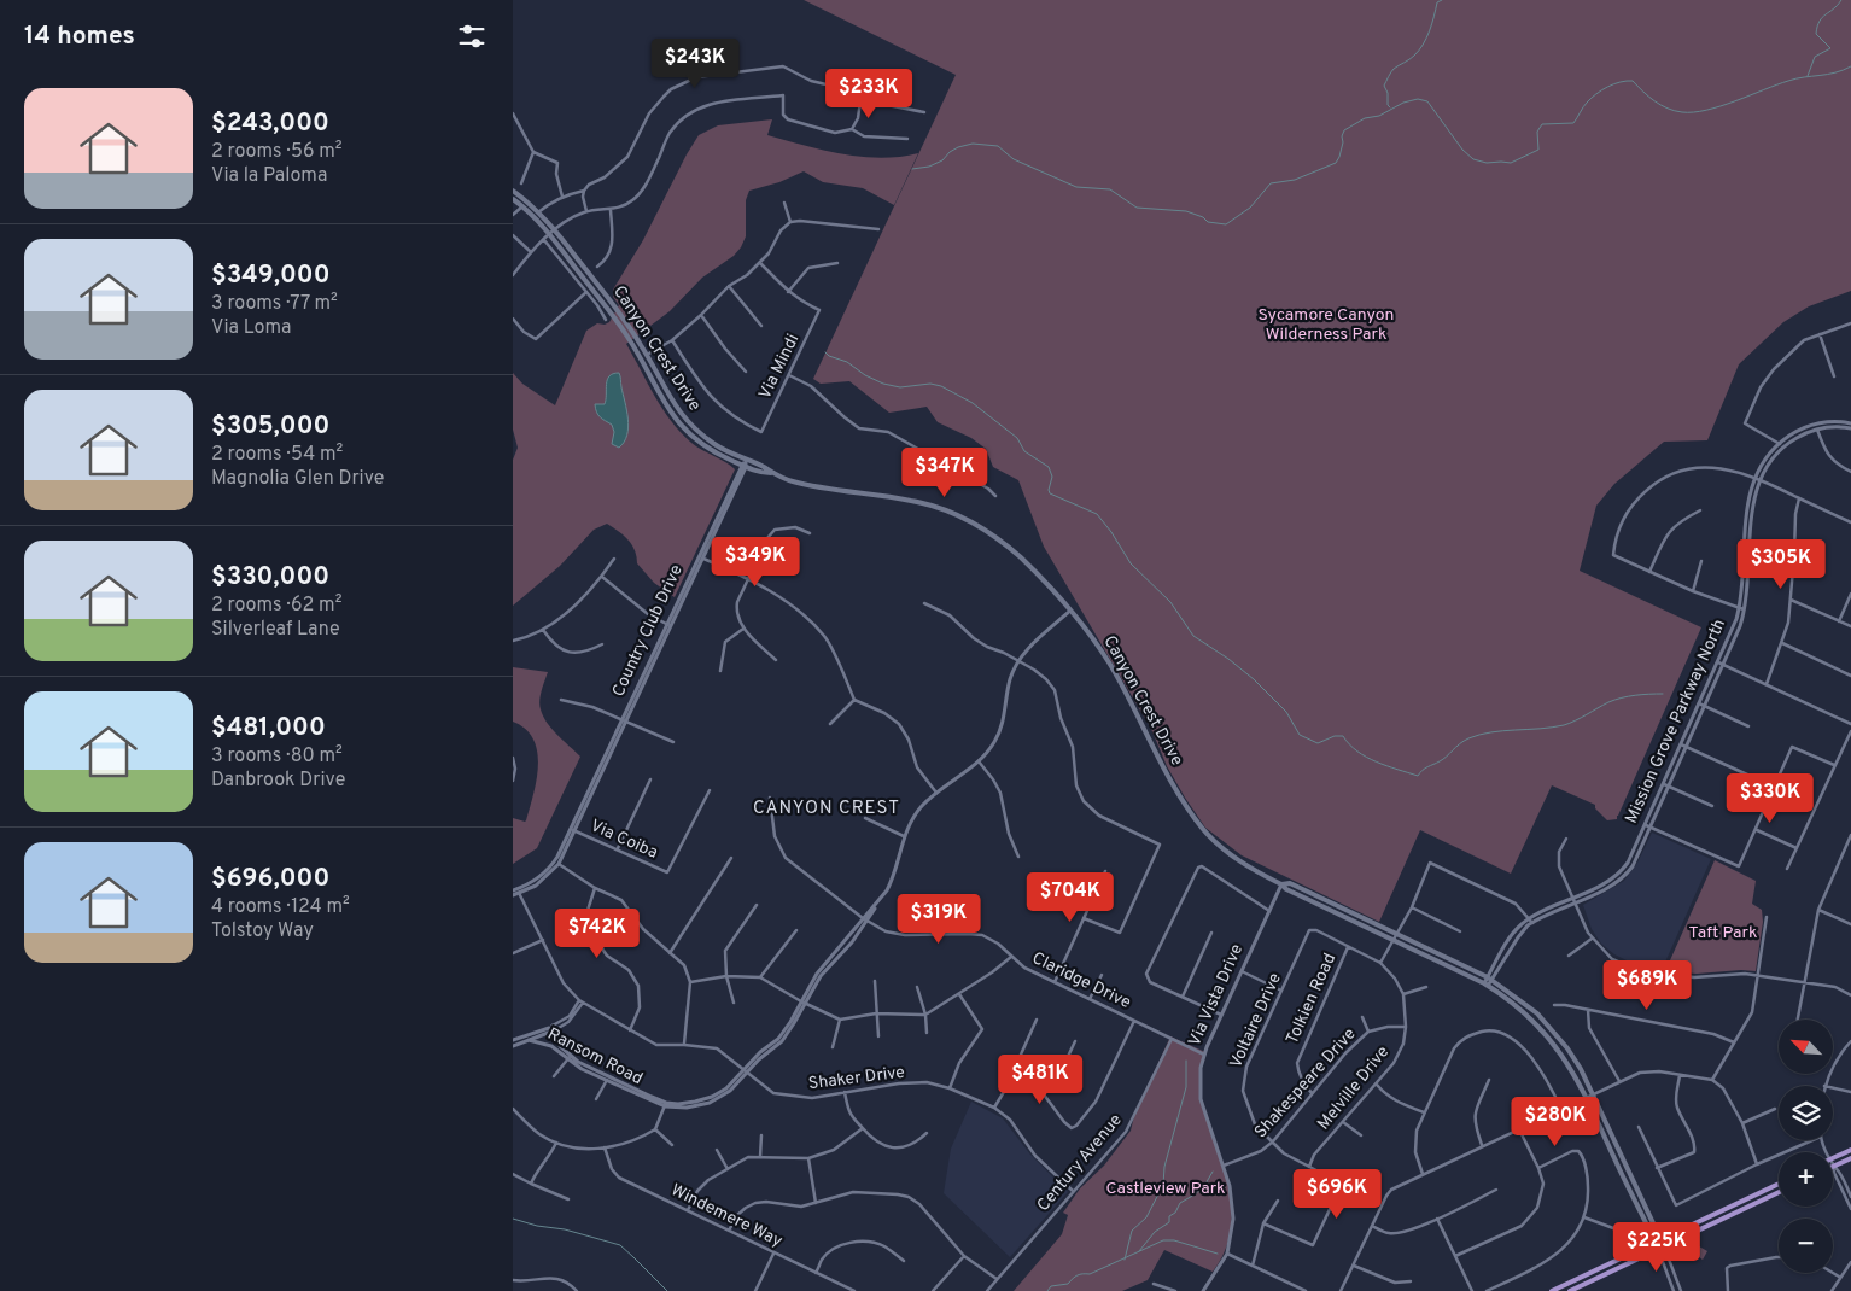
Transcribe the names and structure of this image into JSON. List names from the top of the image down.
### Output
{
  "streets": {
    "main road": ["Canyon Crest Drive"],
    "street": [
      "Via Mindi",
      "Country Club Drive",
      "Mission Grove Parkway North",
      "Via Coiba",
      "Claridge Drive",
      "Via Vista Drive",
      "Tolkien Road",
      "Voltaire Drive",
      "Ransom Road",
      "Shaker Drive",
      "Shakespeare Drive",
      "Melville Drive",
      "Century Avenue",
      "Windemere Way"
    ]
  },
  "crossings": [
    ["Canyon Crest Drive", "Country Club Drive"],
    ["Canyon Crest Drive", "Mission Grove Parkway North"],
    ["Canyon Crest Drive", "Via Vista Drive"],
    ["Canyon Crest Drive", "Ransom Road"],
    ["Country Club Drive", "Via Coiba"],
    ["Country Club Drive", "Shaker Drive"],
    ["Claridge Drive", "Via Vista Drive"],
    ["Claridge Drive", "Ransom Road"],
    ["Claridge Drive", "Century Avenue"],
    ["Via Vista Drive", "Shakespeare Drive"],
    ["Tolkien Road", "Shakespeare Drive"],
    ["Tolkien Road", "Melville Drive"],
    ["Voltaire Drive", "Shakespeare Drive"],
    ["Voltaire Drive", "Melville Drive"],
    ["Ransom Road", "Shaker Drive"],
    ["Shaker Drive", "Century Avenue"],
    ["Shakespeare Drive", "Melville Drive"]
  ],
  "districts": ["CANYON CREST"],
  "parks": ["Sycamore Canyon Wilderness Park", "Taft Park", "Castleview Park"],
  "north": "top left",
  "page": {
    "heading": "14 homes",
    "price": [
      "$243K",
      "$233K",
      "$347K",
      "$349K",
      "$305K",
      "$330K",
      "$704K",
      "$319K",
      "$742K",
      "$689K",
      "$481K",
      "$280K",
      "$696K",
      "$225K"
    ],
    "list": [
      {
        "name": "$243,000",
        "note": "2 rooms · 56 m² · Via la Paloma"
      },
      {
        "name": "$349,000",
        "note": "3 rooms · 77 m² · Via Loma"
      },
      {
        "name": "$305,000",
        "note": "2 rooms · 54 m² · Magnolia Glen Drive"
      },
      {
        "name": "$330,000",
        "note": "2 rooms · 62 m² · Silverleaf Lane"
      },
      {
        "name": "$481,000",
        "note": "3 rooms · 80 m² · Danbrook Drive"
      },
      {
        "name": "$696,000",
        "note": "4 rooms · 124 m² · Tolstoy Way"
      }
    ],
    "map_buttons": ["+", "−"]
  }
}
